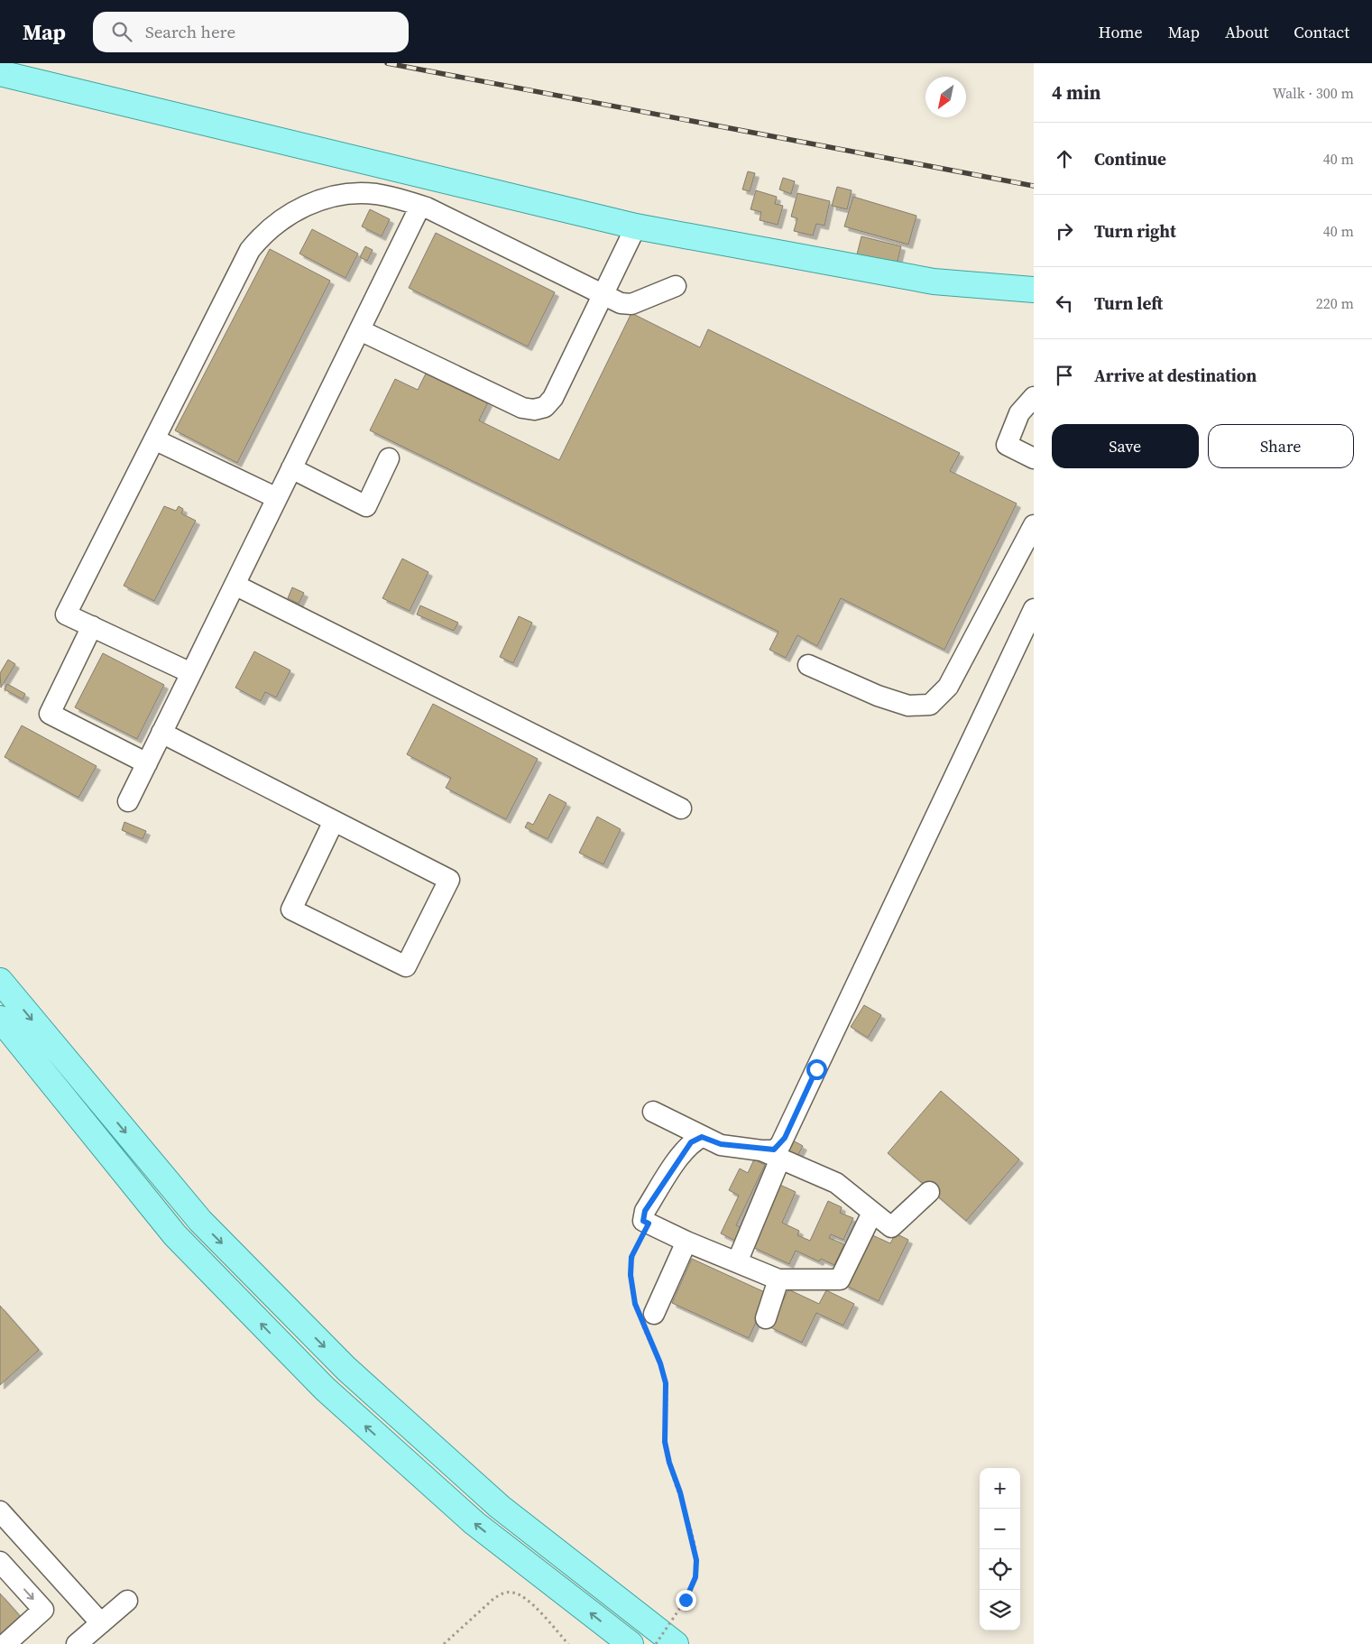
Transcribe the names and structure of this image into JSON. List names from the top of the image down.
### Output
{
  "north": "bottom left",
  "page": {
    "header": "Map",
    "search": "Search here",
    "nav": [
      "Home",
      "Map",
      "About",
      "Contact"
    ],
    "heading": ["4 min", "Walk · 300 m"],
    "list": [
      ["Continue", "40 m"],
      ["Turn right", "40 m"],
      ["Turn left", "220 m"],
      "Arrive at destination"
    ],
    "buttons": ["Save", "Share"],
    "map_buttons": ["+", "−"]
  }
}
